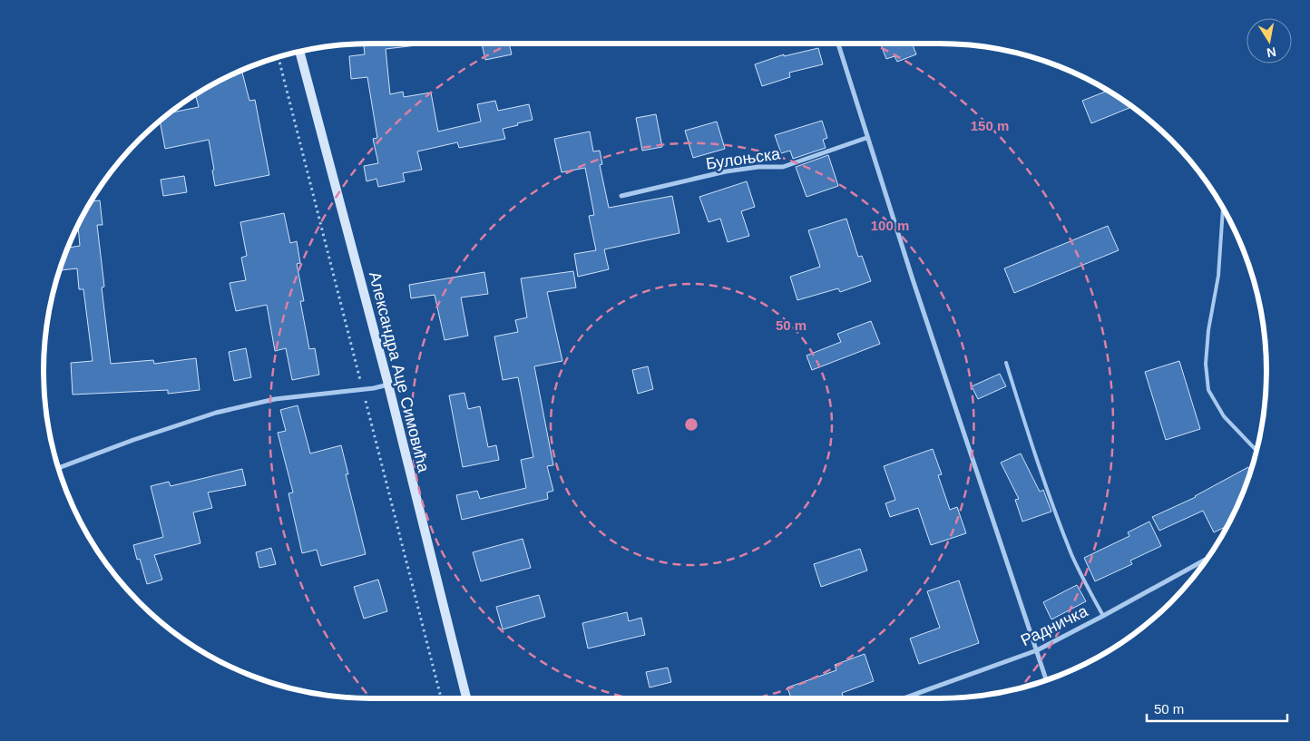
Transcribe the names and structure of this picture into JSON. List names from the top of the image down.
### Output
{
  "streets": {
    "street": ["Булоњска", "Александра Аце Симовића", "Радничка"]
  },
  "scale_bar": "50 m",
  "north": "bottom",
  "rings": ["150 m", "100 m", "50 m"]
}
